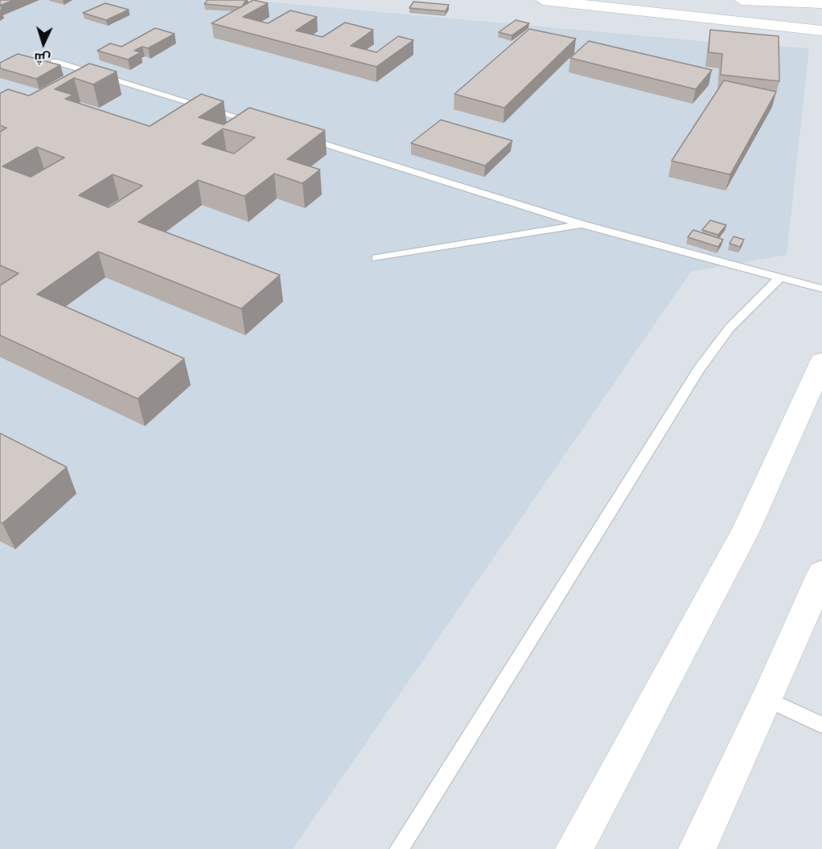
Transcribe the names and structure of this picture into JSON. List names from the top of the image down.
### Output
{
  "north": "bottom"
}
